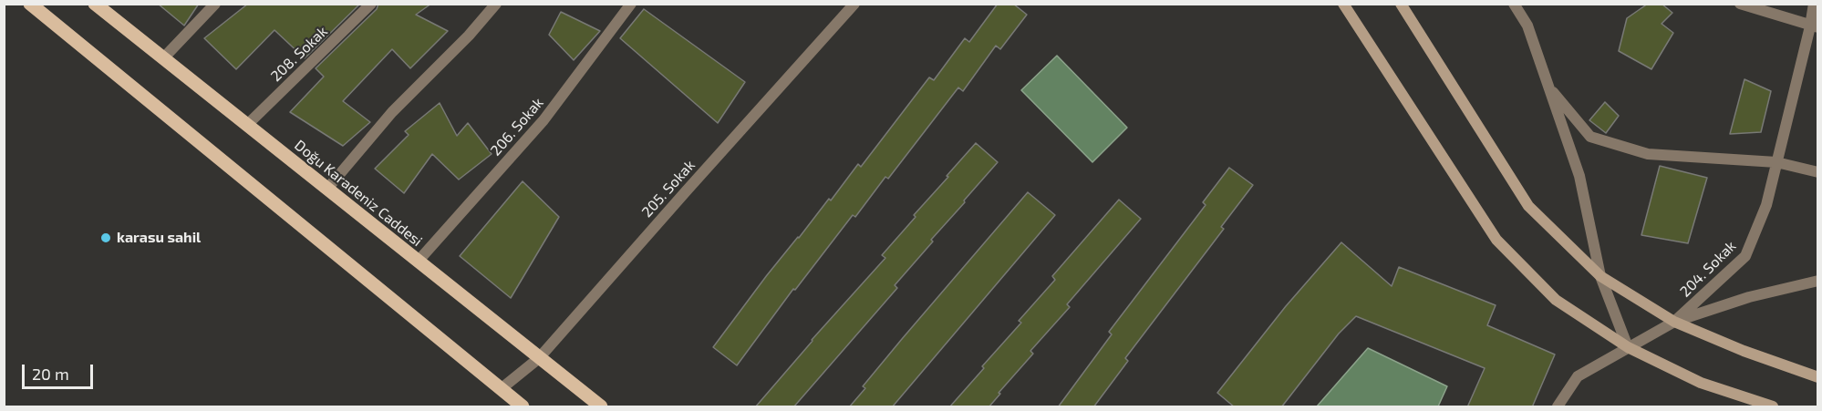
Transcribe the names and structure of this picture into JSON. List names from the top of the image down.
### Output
{
  "streets": {
    "main road": ["Doğu Karadeniz Caddesi"],
    "street": [
      "208. Sokak",
      "206. Sokak",
      "205. Sokak",
      "204. Sokak"
    ]
  },
  "crossings": [
    ["208. Sokak", "Doğu Karadeniz Caddesi"],
    ["206. Sokak", "Doğu Karadeniz Caddesi"],
    ["205. Sokak", "Doğu Karadeniz Caddesi"]
  ],
  "places": ["karasu sahil"],
  "scale_bar": "20 m"
}
